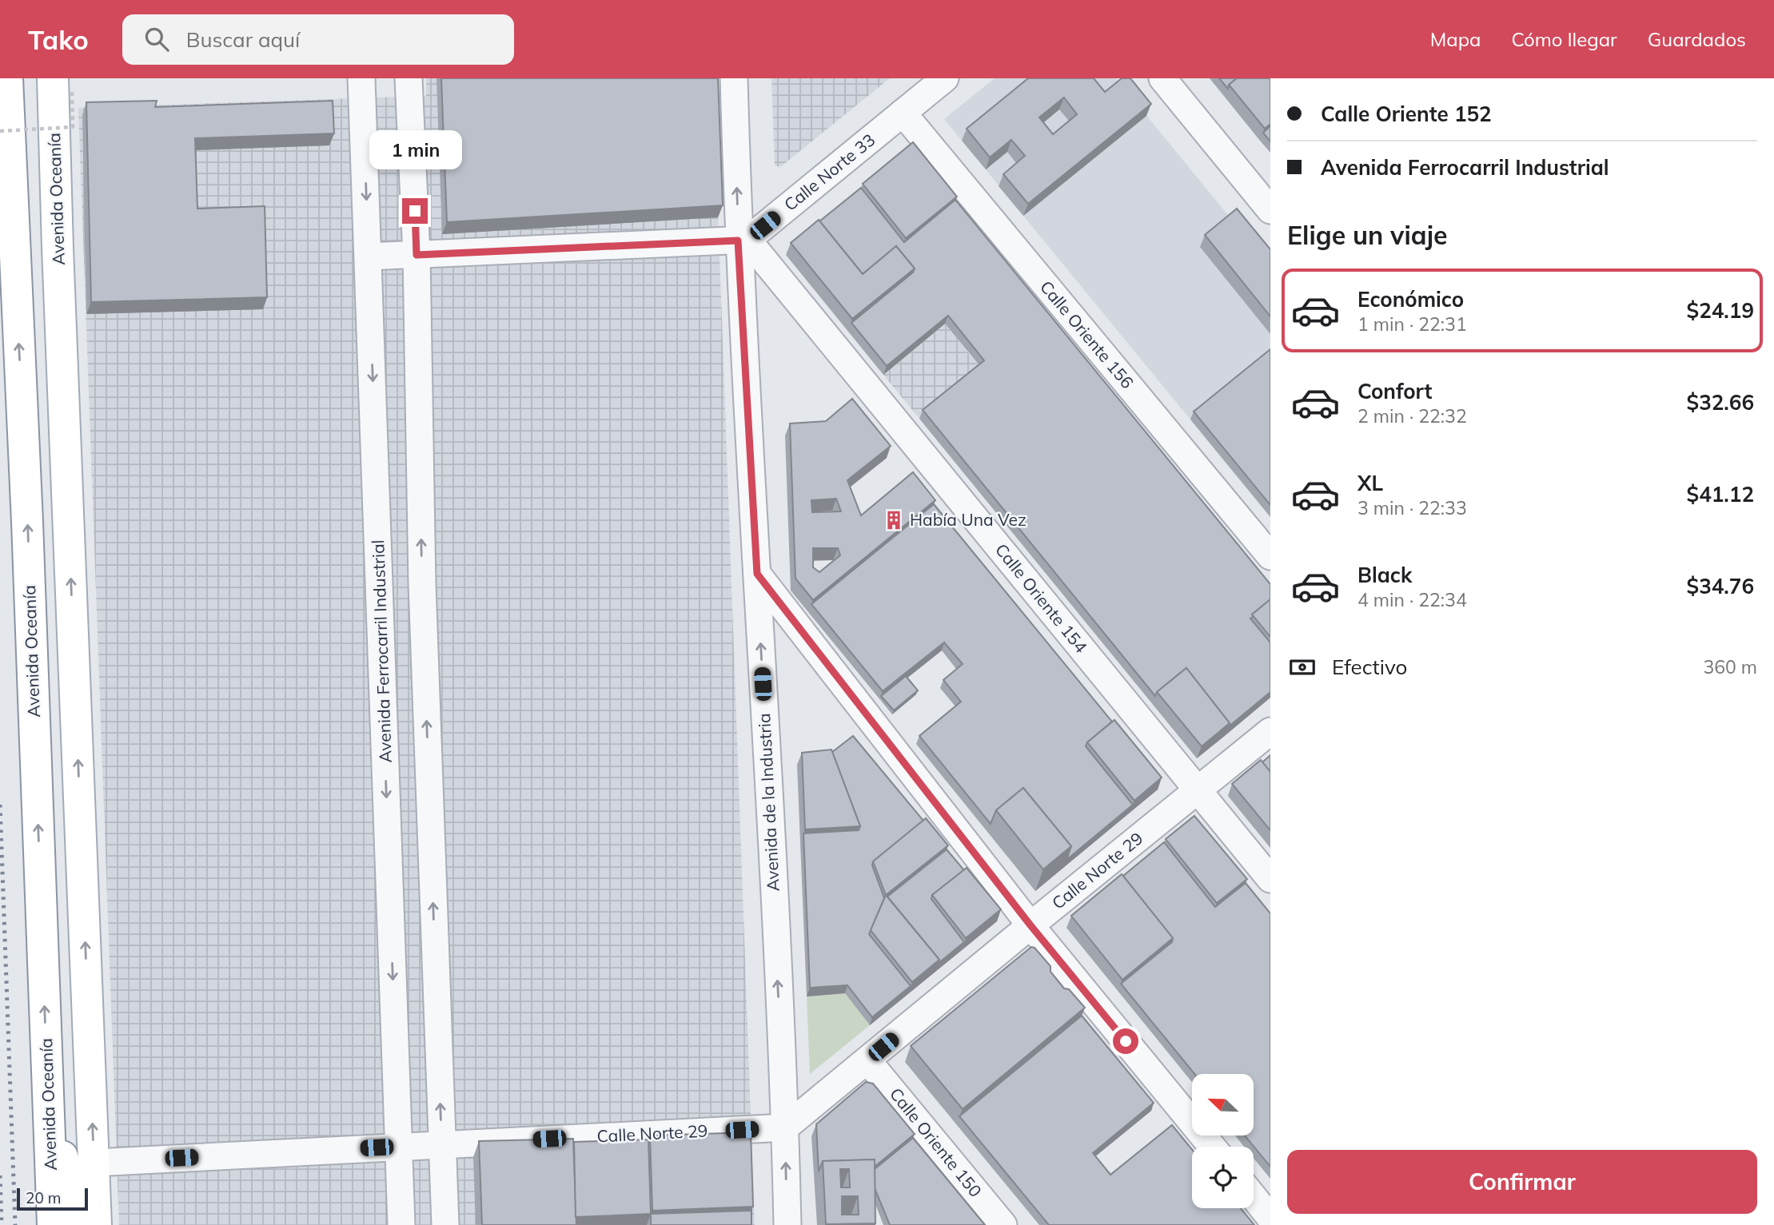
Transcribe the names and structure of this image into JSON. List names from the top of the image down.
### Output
{
  "streets": {
    "main road": ["Avenida Oceanía"],
    "street": [
      "Calle Norte 33",
      "Calle Oriente 156",
      "Calle Oriente 154",
      "Avenida Ferrocarril Industrial",
      "Avenida de la Industria",
      "Calle Norte 29",
      "Calle Oriente 150"
    ]
  },
  "crossings": [
    ["Calle Norte 33", "Calle Oriente 156"],
    ["Calle Norte 33", "Calle Oriente 154"],
    ["Calle Norte 33", "Avenida de la Industria"],
    ["Avenida Oceanía", "Calle Norte 29"],
    ["Calle Oriente 154", "Avenida de la Industria"],
    ["Calle Oriente 154", "Calle Norte 29"],
    ["Avenida Ferrocarril Industrial", "Calle Norte 29"],
    ["Avenida de la Industria", "Calle Norte 29"],
    ["Calle Norte 29", "Calle Oriente 150"]
  ],
  "one_way": ["Avenida Oceanía", "Avenida de la Industria"],
  "places": {
    "building": ["Había Una Vez"]
  },
  "scale_bar": "20 m",
  "north": "top left",
  "page": {
    "header": "Tako",
    "search": "Buscar aquí",
    "nav": ["Mapa", "Cómo llegar", "Guardados"],
    "banner": ["Calle Oriente 152", "Avenida Ferrocarril Industrial"],
    "bubble": "1 min",
    "heading": "Elige un viaje",
    "list": [
      {
        "name": "Económico",
        "note": "1 min · 22:31",
        "value": "$24.19"
      },
      {
        "name": "Confort",
        "note": "2 min · 22:32",
        "value": "$32.66"
      },
      {
        "name": "XL",
        "note": "3 min · 22:33",
        "value": "$41.12"
      },
      {
        "name": "Black",
        "note": "4 min · 22:34",
        "value": "$34.76"
      }
    ],
    "pay": ["Efectivo", "360 m"],
    "buttons": "Confirmar",
    "scale": "20 m"
  }
}
